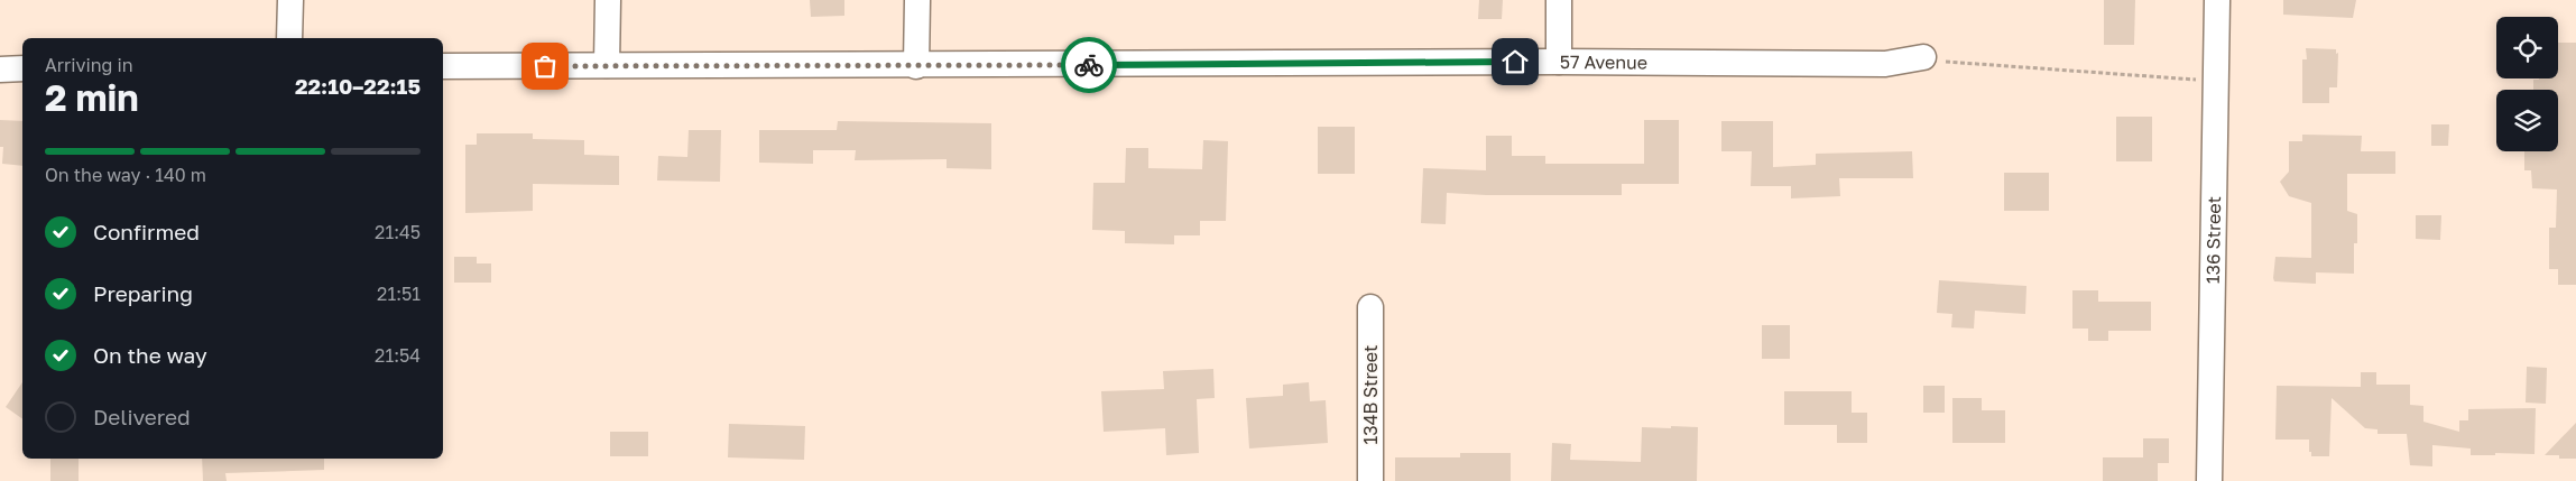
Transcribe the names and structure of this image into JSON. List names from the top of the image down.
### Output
{
  "streets": {
    "street": ["57 Avenue", "136 Street", "134B Street"]
  },
  "page": {
    "heading": ["2 min", "Arriving in", "22:10–22:15"],
    "bar": "On the way · 140 m",
    "list": [
      ["Confirmed", "21:45"],
      ["Preparing", "21:51"],
      ["On the way", "21:54"],
      "Delivered"
    ]
  }
}
